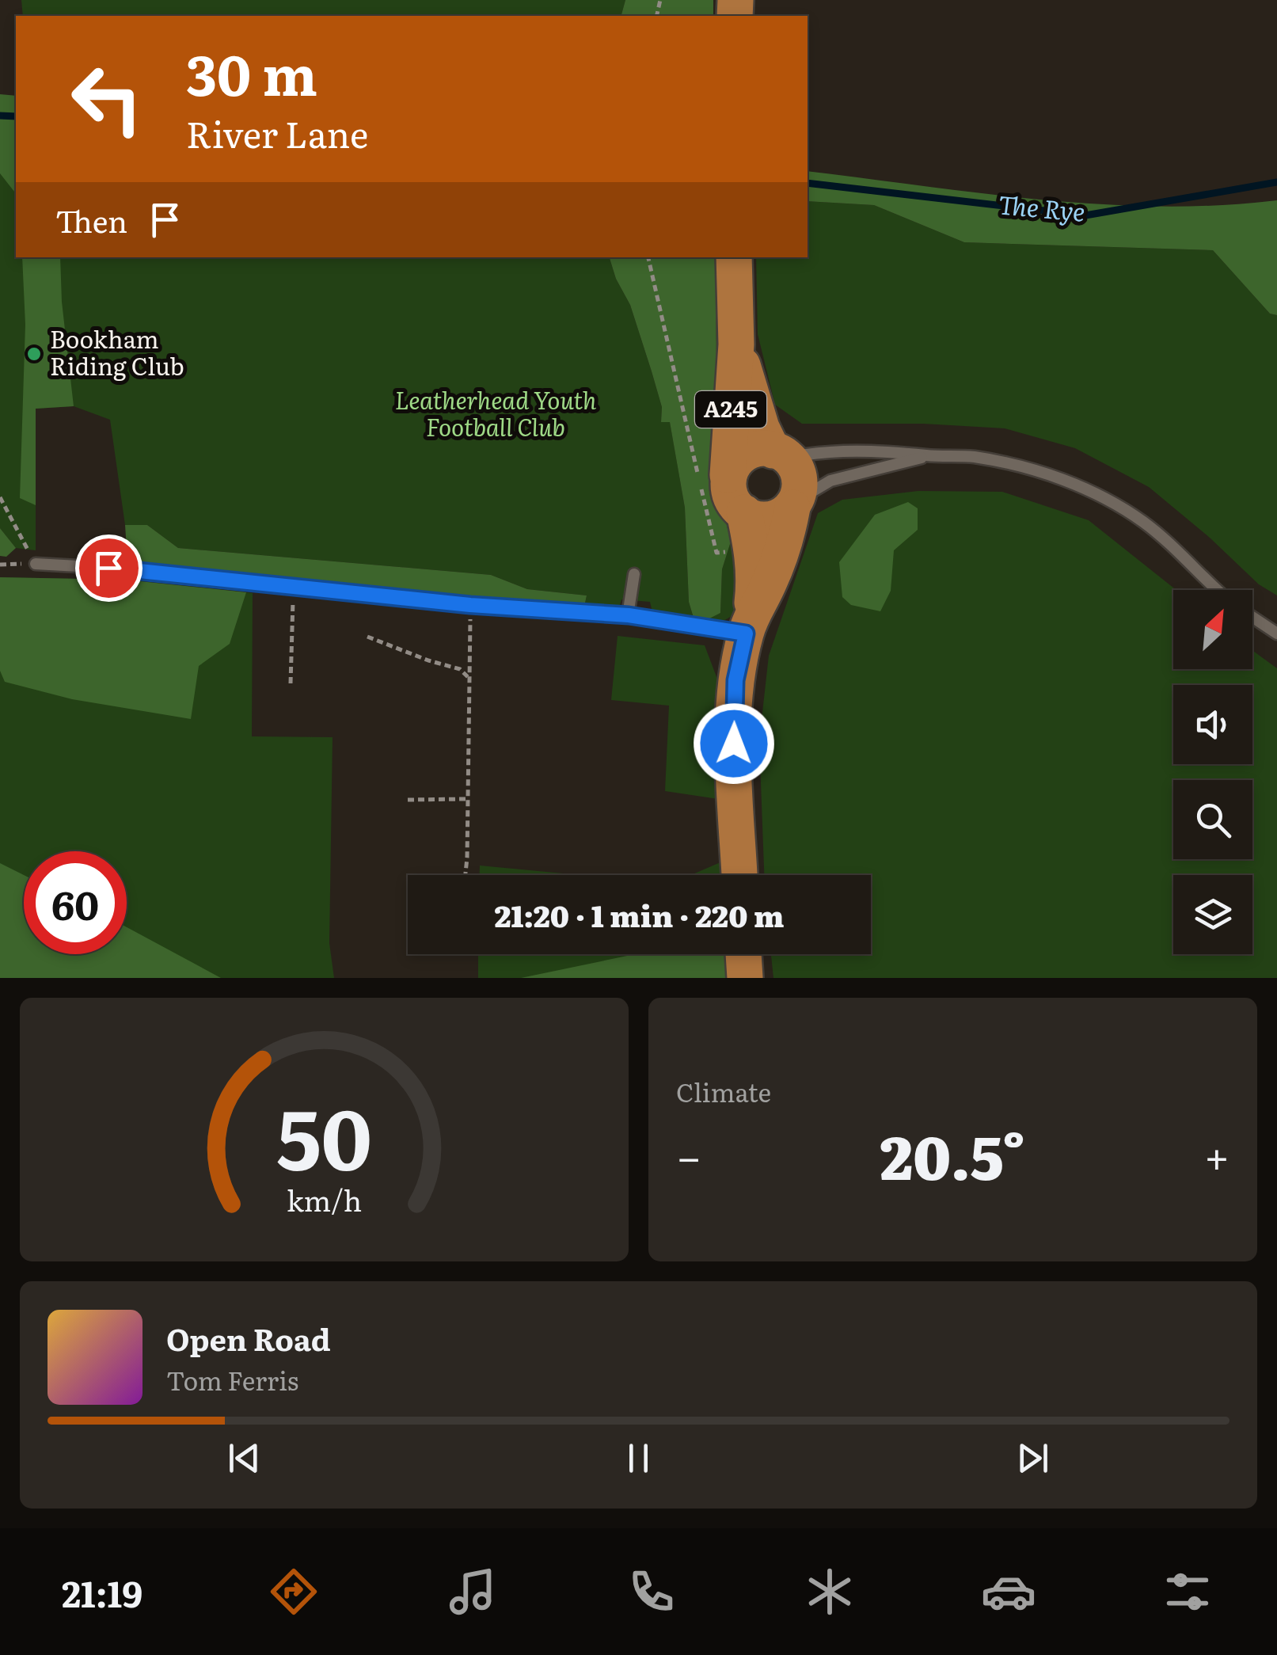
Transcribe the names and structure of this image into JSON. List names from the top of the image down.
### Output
{
  "streets": {
    "main road": ["A245"]
  },
  "water": ["The Rye"],
  "parks": ["Leatherhead Youth Football Club"],
  "places": ["Bookham Riding Club"],
  "north": "top right",
  "page": {
    "turn": ["30 m", "River Lane"],
    "then": "Then",
    "limit": "60",
    "trip": "21:20 · 1 min · 220 m",
    "tile": "Climate",
    "heat": ["−", "20.5°", "+"],
    "song": ["Open Road", "Tom Ferris"],
    "tabs": "21:19",
    "gauge": ["50", "km/h"]
  }
}
